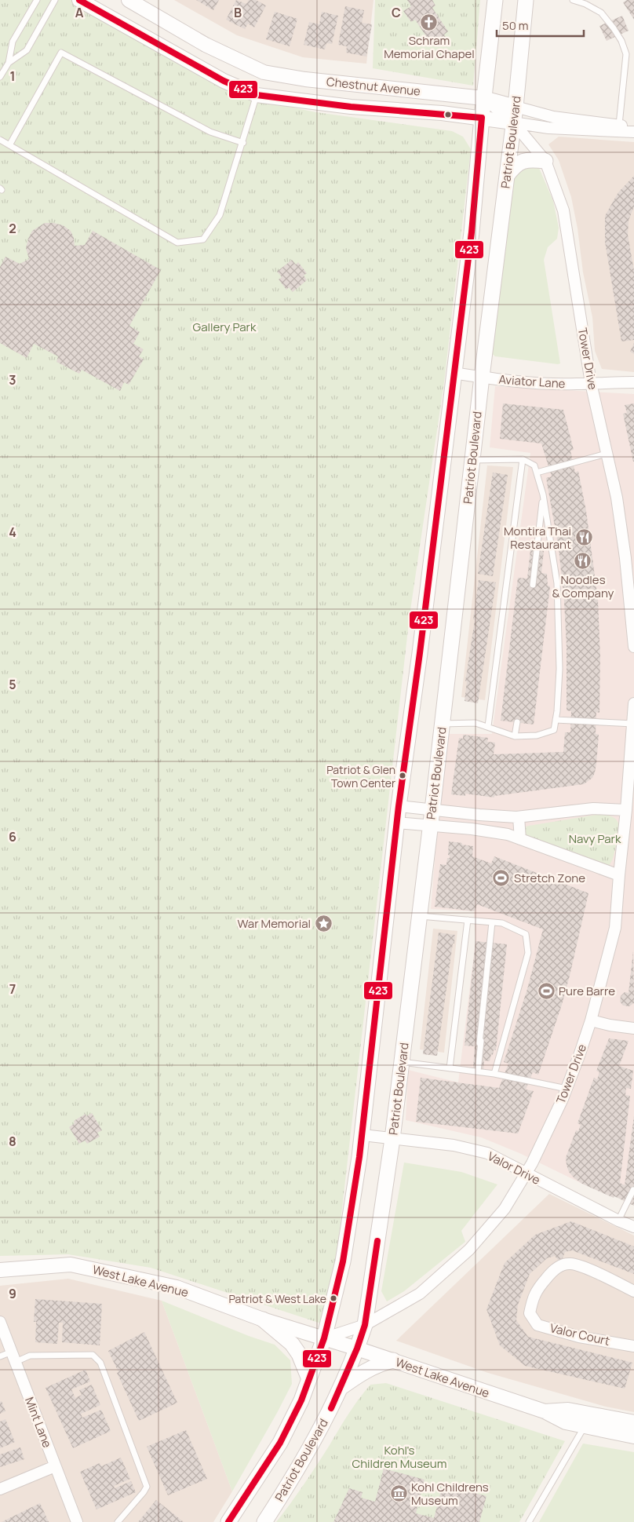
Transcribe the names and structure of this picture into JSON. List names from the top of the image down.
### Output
{
  "streets": {
    "main road": ["Patriot Boulevard"],
    "street": [
      "Chestnut Avenue",
      "Tower Drive",
      "Aviator Lane",
      "Valor Drive",
      "West Lake Avenue",
      "Valor Court",
      "Mint Lane"
    ]
  },
  "crossings": [
    ["Chestnut Avenue", "Patriot Boulevard"],
    ["Chestnut Avenue", "Tower Drive"],
    ["Patriot Boulevard", "Tower Drive"],
    ["Patriot Boulevard", "Aviator Lane"],
    ["Patriot Boulevard", "Valor Drive"],
    ["Patriot Boulevard", "West Lake Avenue"],
    ["Tower Drive", "Aviator Lane"],
    ["Tower Drive", "Valor Drive"],
    ["Tower Drive", "West Lake Avenue"]
  ],
  "parks": ["Gallery Park", "Navy Park", "Kohl's Children Museum"],
  "places": {
    "church": ["Schram Memorial Chapel"],
    "restaurant": ["Montira Thai Restaurant", "Noodles & Company"],
    "other": ["Patriot & Glen Town Center", "Patriot & West Lake"],
    "sports": ["Stretch Zone", "Pure Barre"],
    "place": ["War Memorial"],
    "museum": ["Kohl Childrens Museum"]
  },
  "lines": ["transit line 423"],
  "scale_bar": "50 m",
  "grid": {
    "columns": ["A", "B", "C"],
    "rows": [
      "1",
      "2",
      "3",
      "4",
      "5",
      "6",
      "7",
      "8",
      "9"
    ]
  }
}
